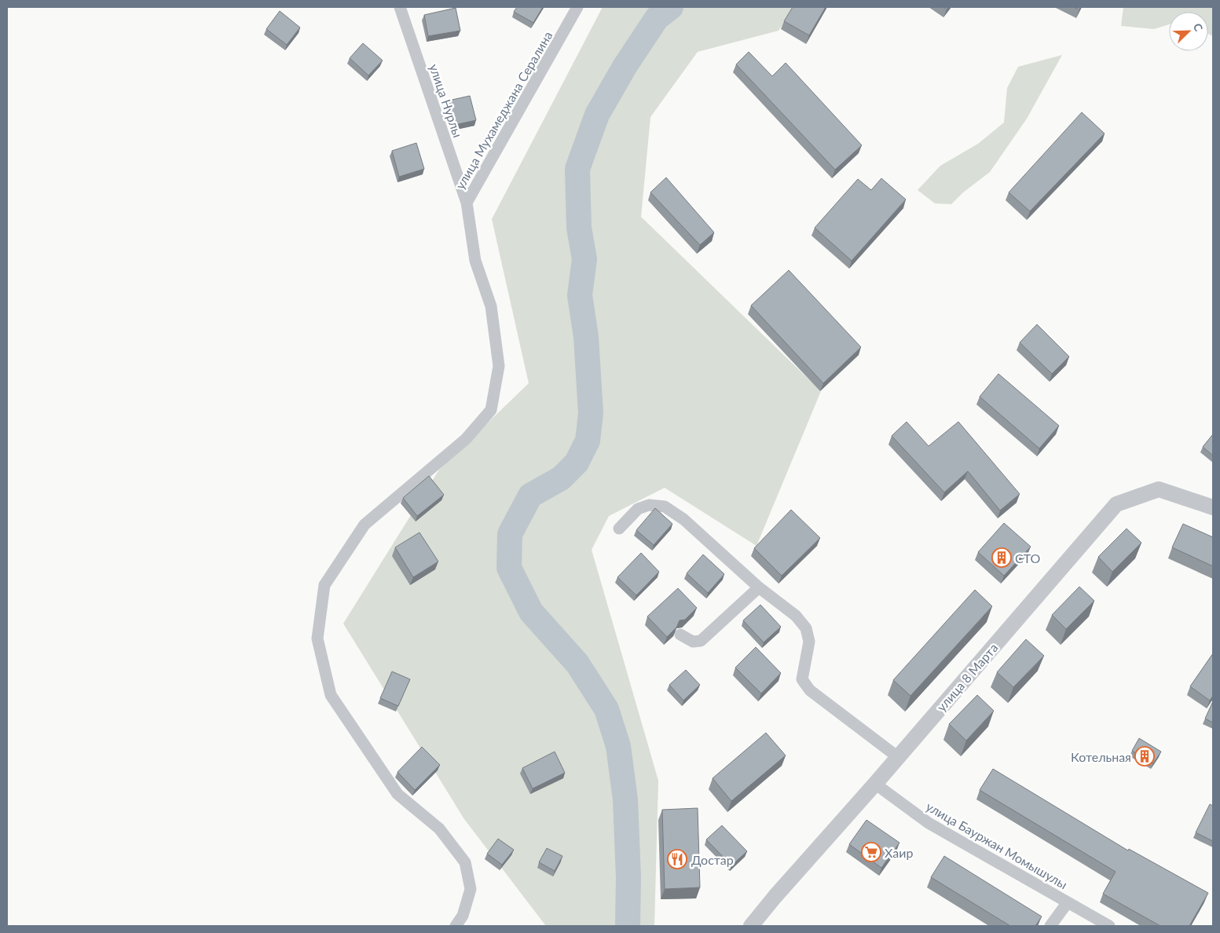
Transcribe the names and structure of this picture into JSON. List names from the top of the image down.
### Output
{
  "streets": {
    "street": [
      "улица Нурлы",
      "улица Мухамеджана Сералина",
      "улица 8 Марта",
      "улица Бауржан Момышулы"
    ]
  },
  "crossings": [
    ["улица Нурлы", "улица Мухамеджана Сералина"],
    ["улица 8 Марта", "улица Бауржан Момышулы"]
  ],
  "places": {
    "building": ["СТО", "Котельная"],
    "supermarket": ["Хаир"],
    "restaurant": ["Достар"]
  },
  "north": "top right"
}
